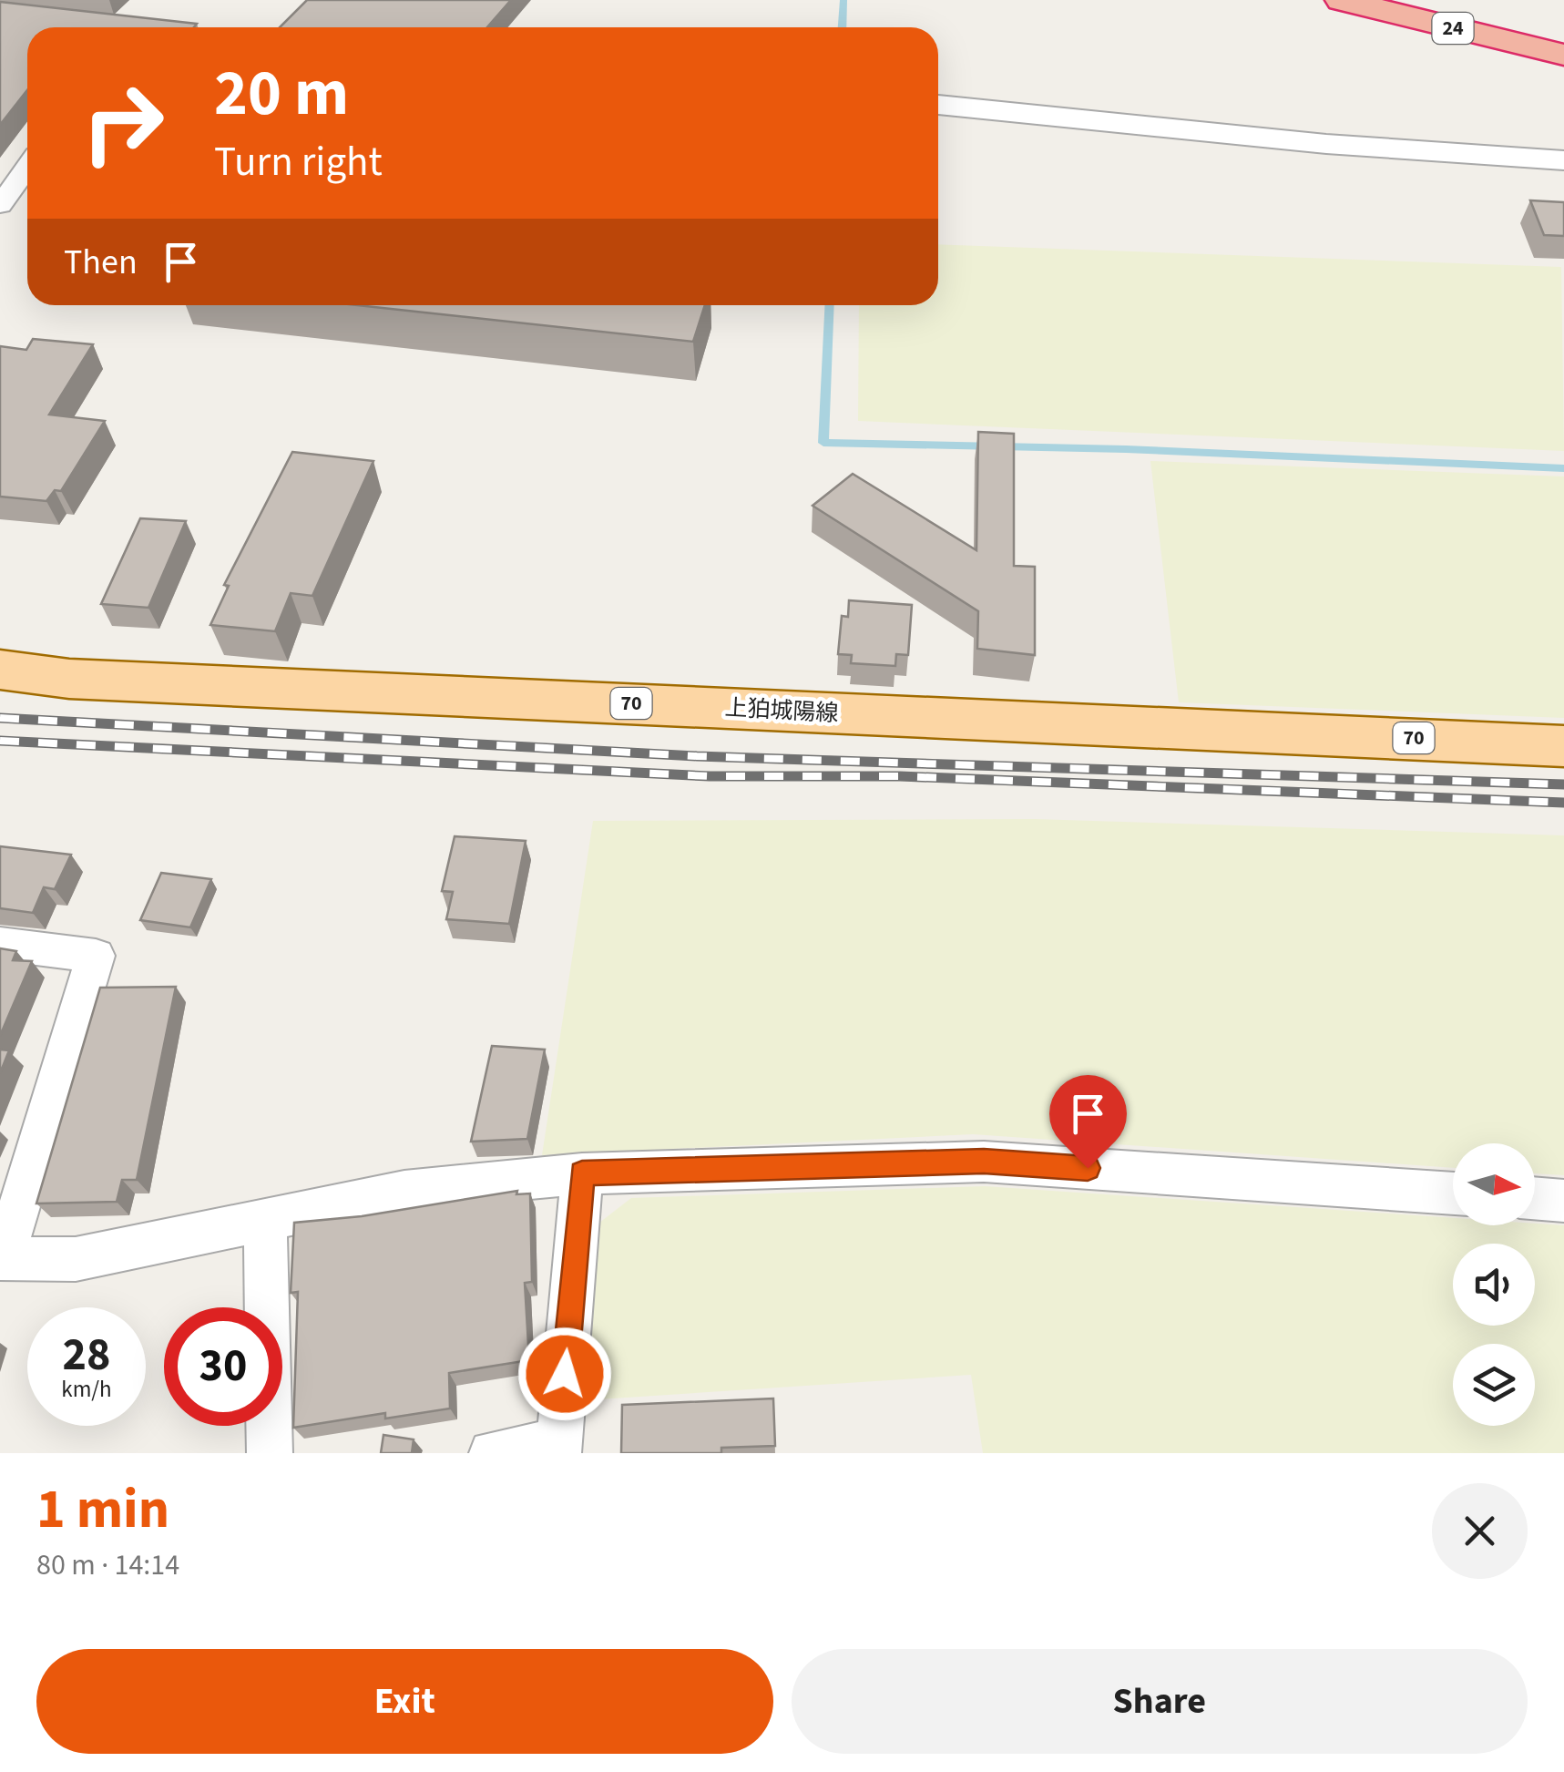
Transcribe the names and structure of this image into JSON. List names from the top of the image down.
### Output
{
  "streets": {
    "highway": ["24"],
    "main road": ["70", "上狛城陽線"]
  },
  "north": "right",
  "page": {
    "turn": ["20 m", "Turn right"],
    "then": "Then",
    "speed": "28 km/h",
    "limit": "30",
    "heading": ["1 min", "80 m · 14:14"],
    "buttons": ["Exit", "Share"]
  }
}
